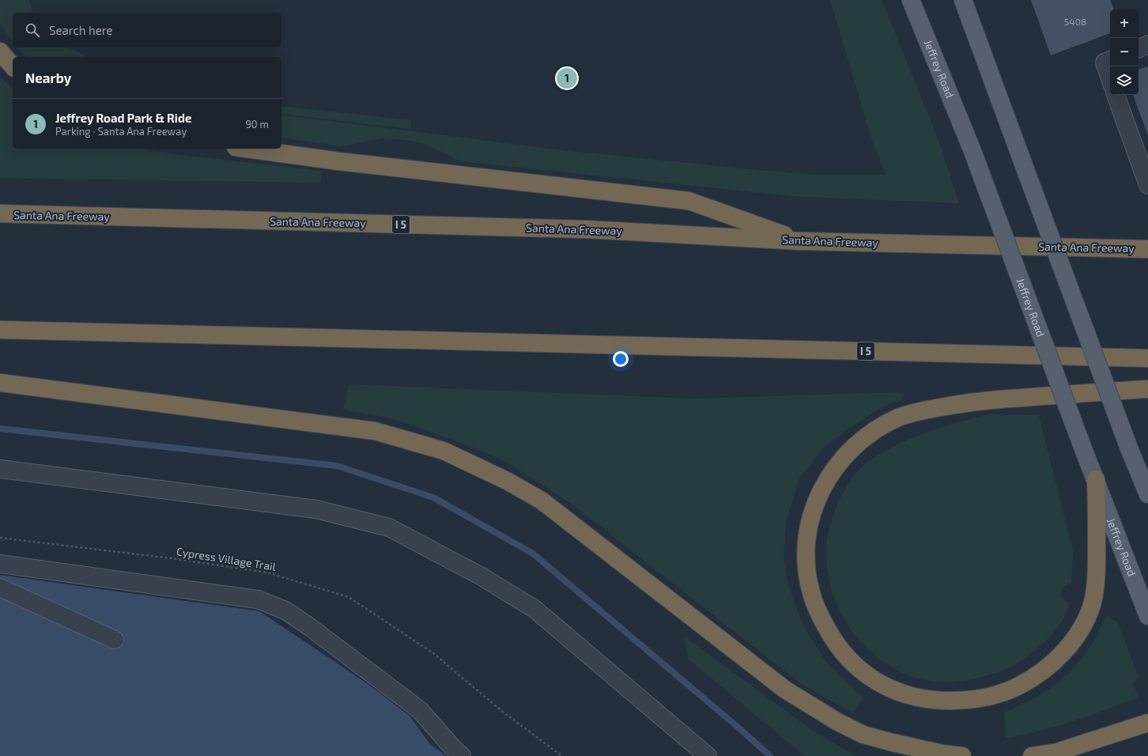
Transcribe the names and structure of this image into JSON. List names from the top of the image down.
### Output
{
  "streets": {
    "highway": ["Santa Ana Freeway", "I 5"],
    "main road": ["Jeffrey Road"],
    "path": ["Cypress Village Trail"]
  },
  "house_numbers": ["5408"],
  "page": {
    "map_buttons": ["+", "−"],
    "search": "Search here",
    "heading": "Nearby",
    "pins": "1",
    "list": [
      {
        "mark": "1",
        "name": "Jeffrey Road Park & Ride",
        "note": "Parking · Santa Ana Freeway",
        "value": "90 m"
      }
    ]
  }
}
